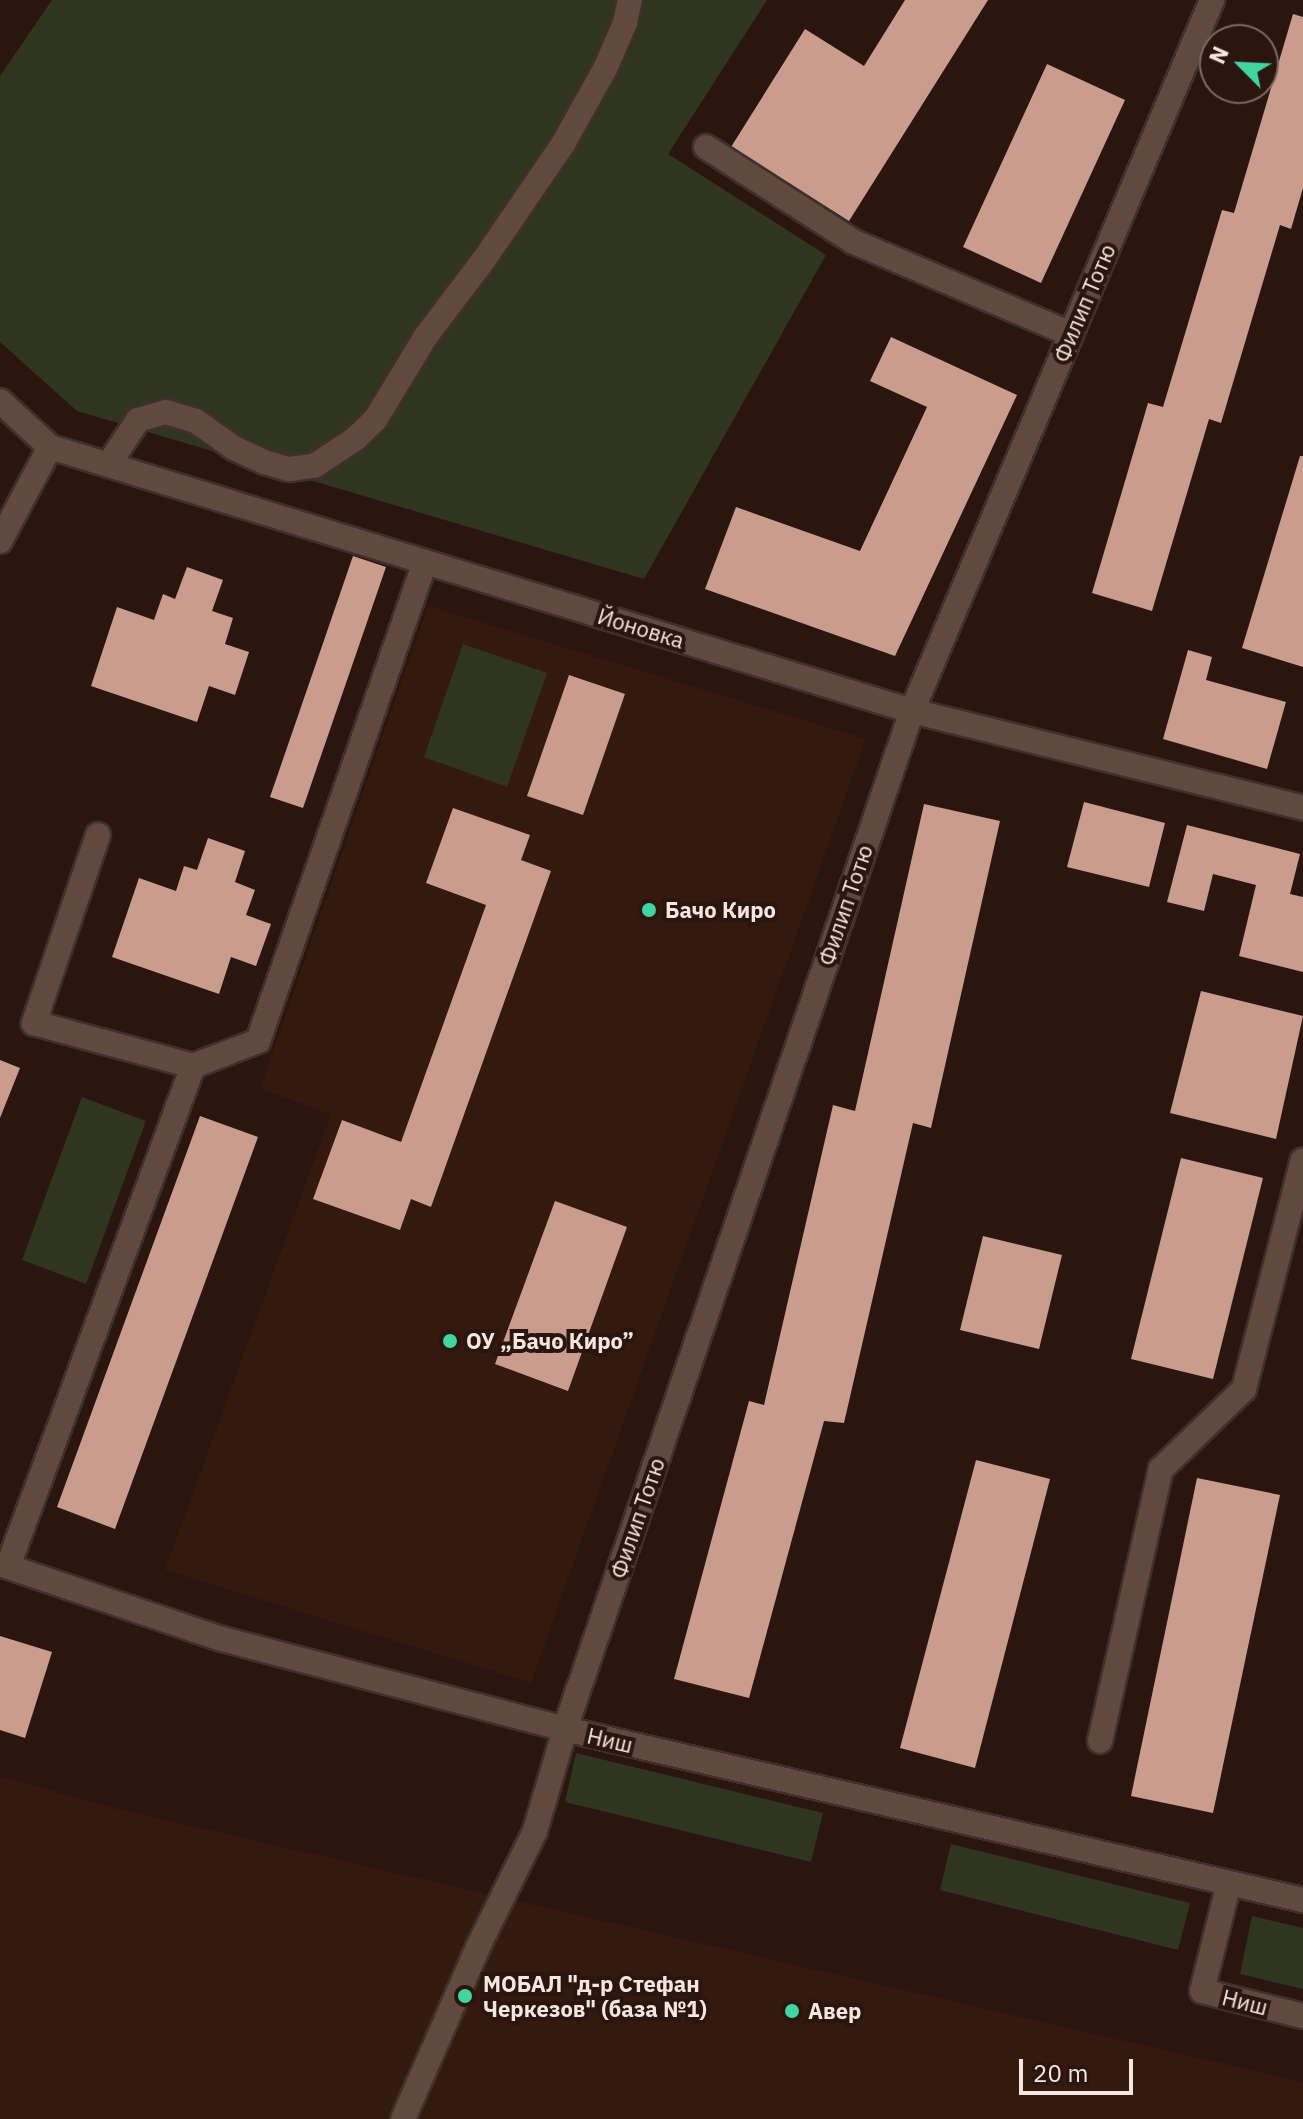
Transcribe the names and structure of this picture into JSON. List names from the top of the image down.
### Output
{
  "streets": {
    "street": ["Филип Тотю", "Йоновка", "Ниш"]
  },
  "crossings": [
    ["Филип Тотю", "Йоновка"],
    ["Филип Тотю", "Ниш"]
  ],
  "places": [
    "Бачо Киро",
    "ОУ „Бачо Киро”",
    "МОБАЛ \"д-р Стефан Черкезов\" (база №1)",
    "Авер"
  ],
  "scale_bar": "20 m",
  "north": "top left"
}
